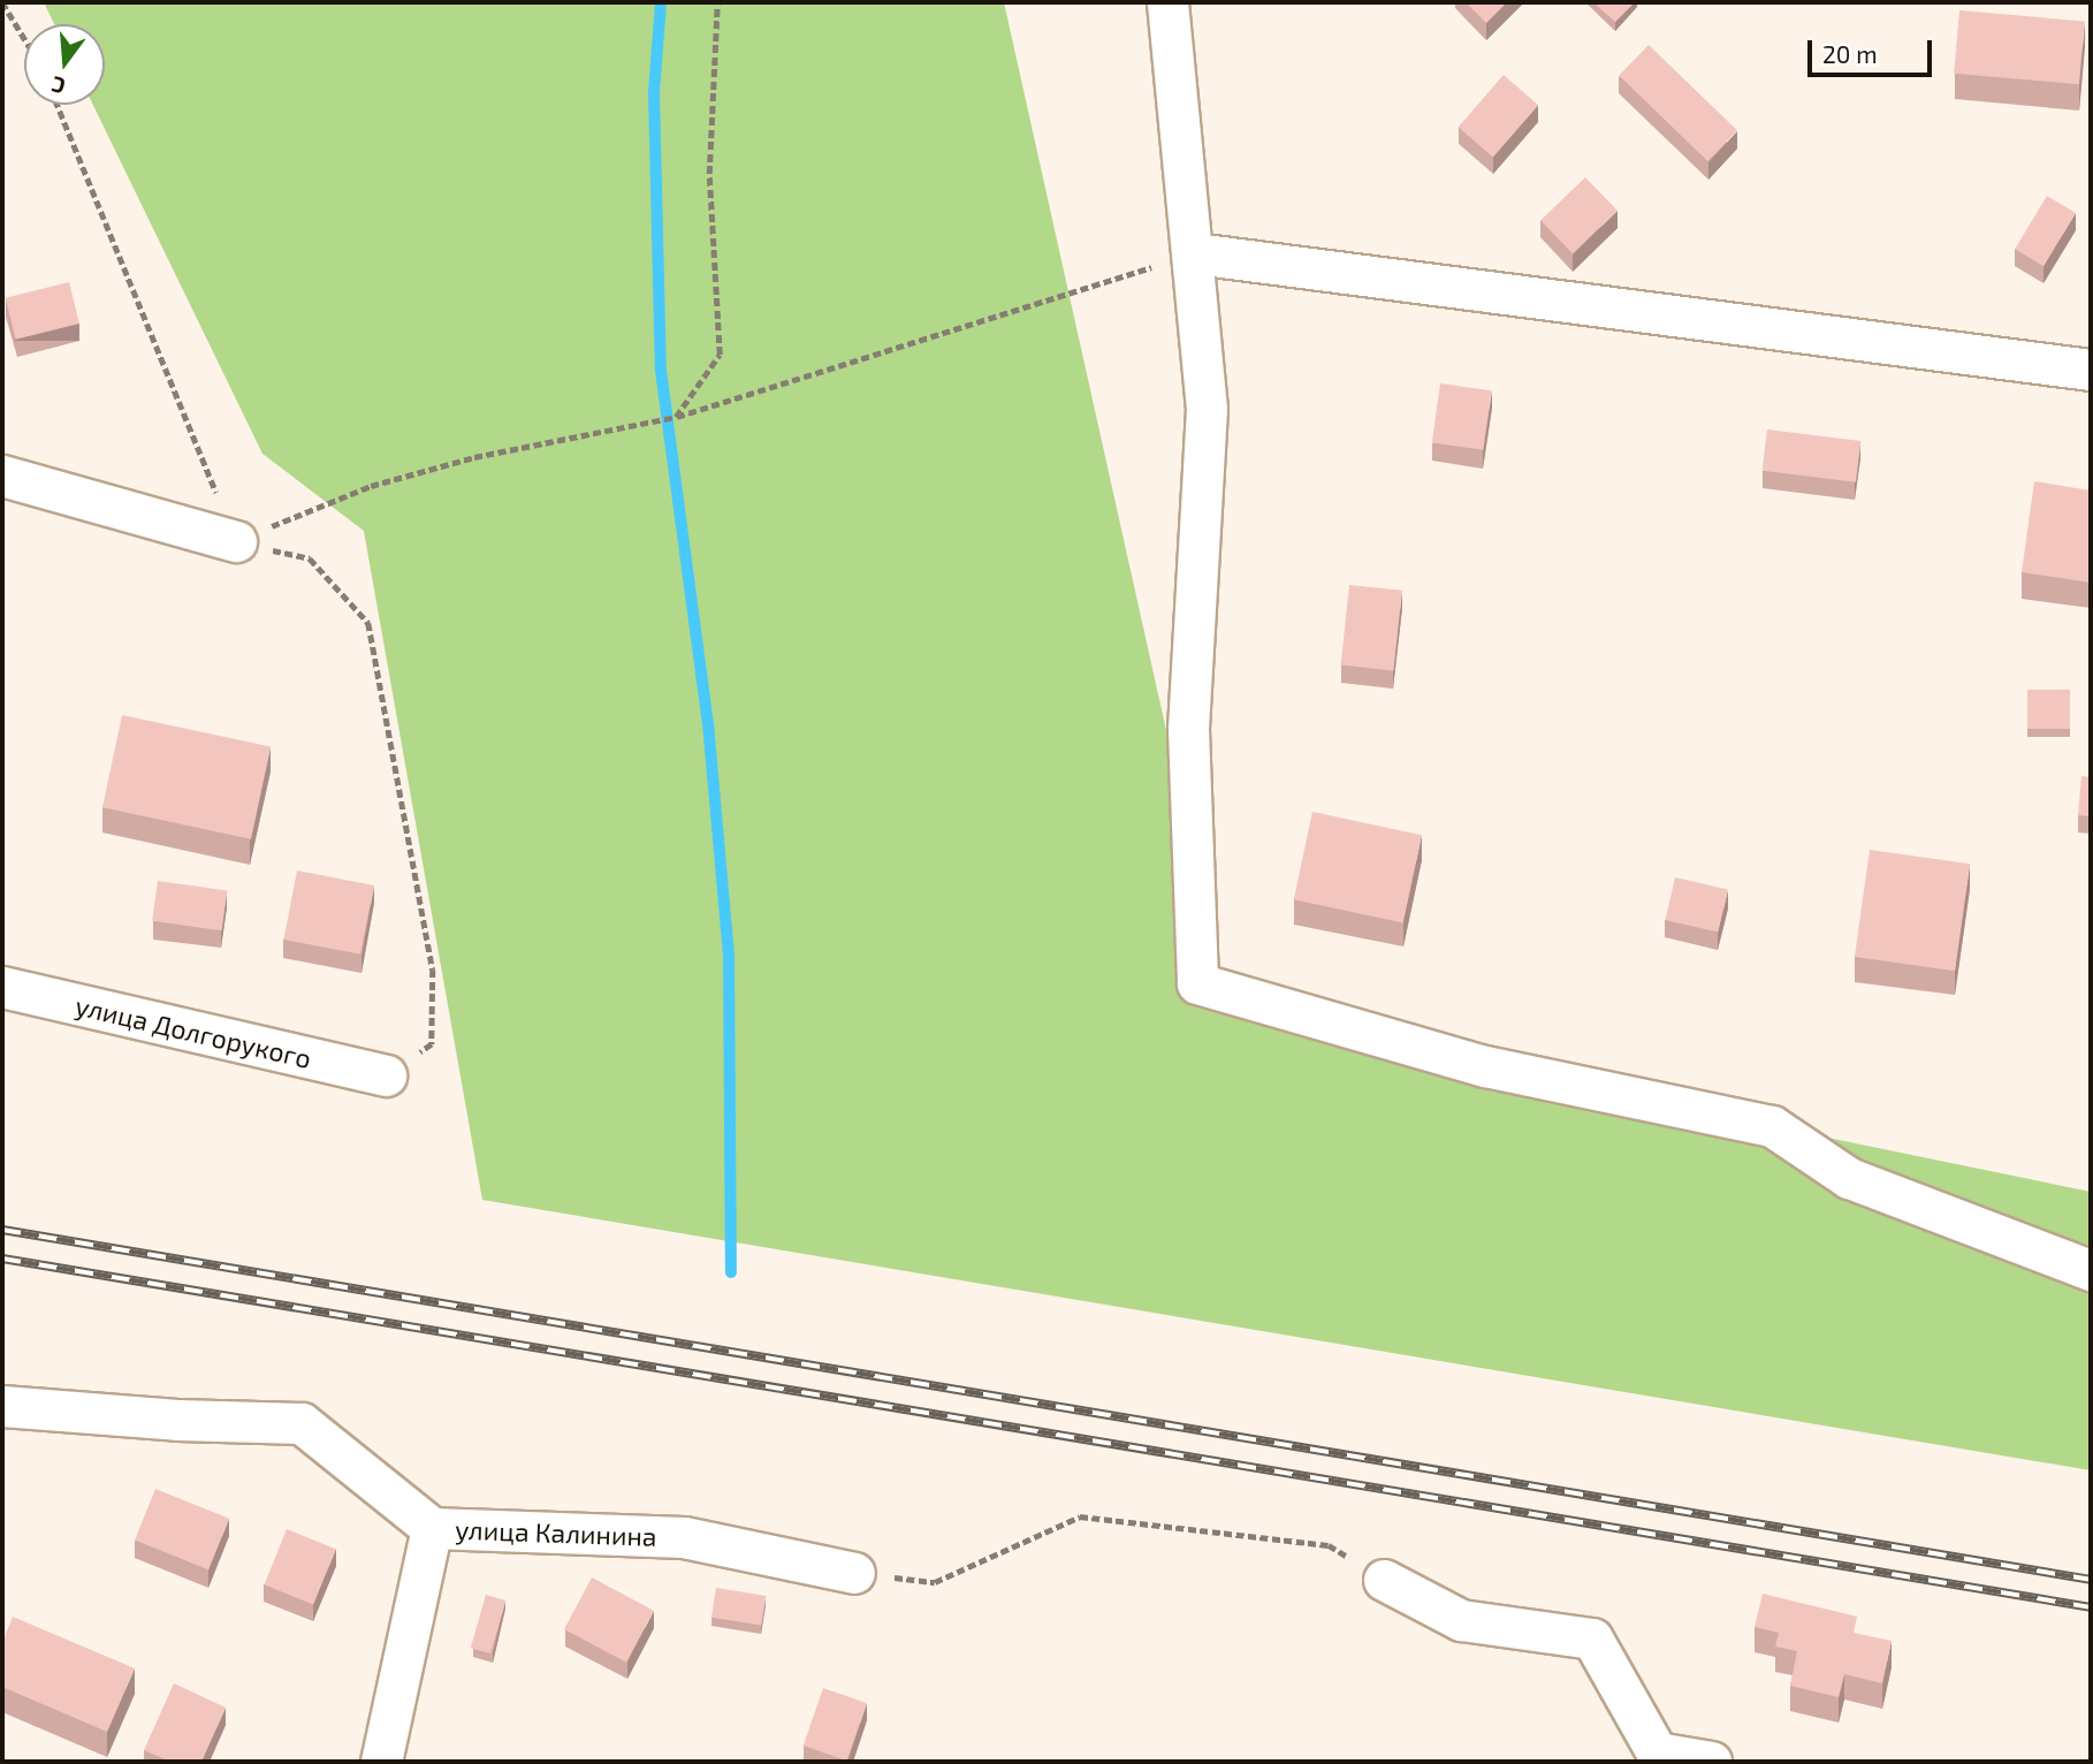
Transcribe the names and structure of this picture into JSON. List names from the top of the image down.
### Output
{
  "streets": {
    "street": ["улица Долгорукого", "улица Калинина"]
  },
  "scale_bar": "20 m",
  "north": "bottom"
}
